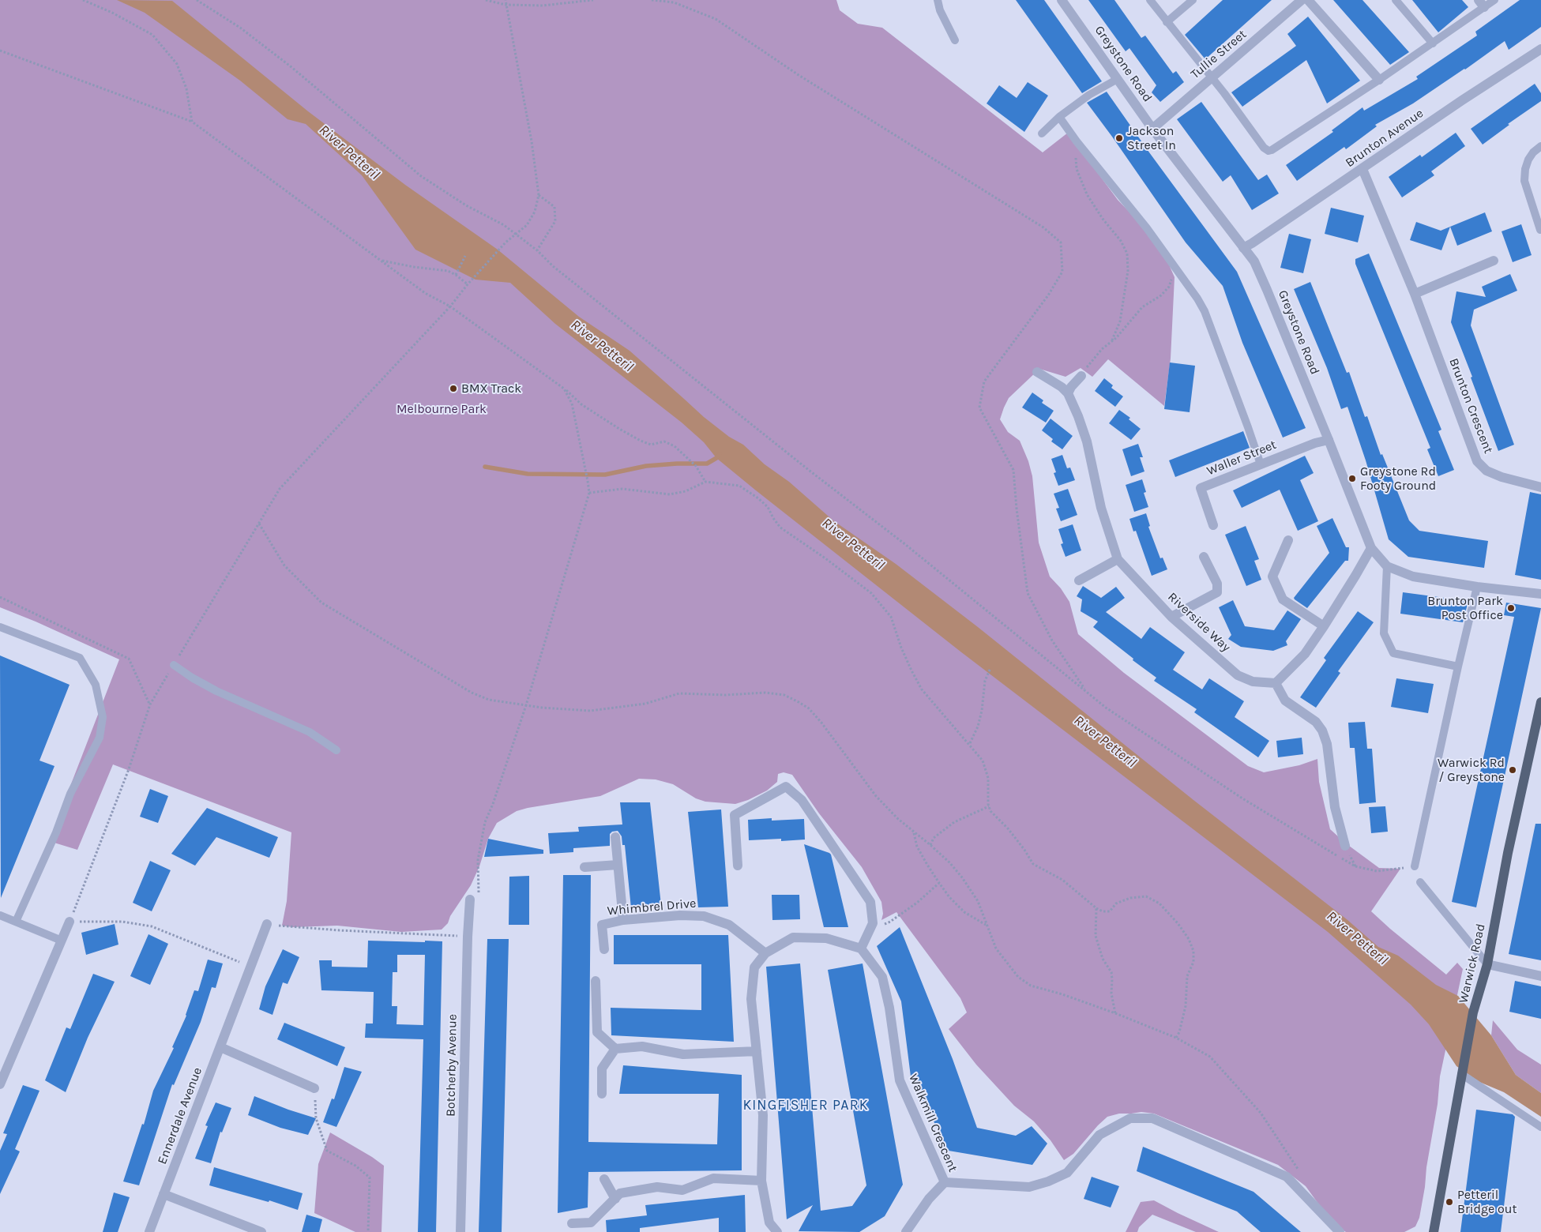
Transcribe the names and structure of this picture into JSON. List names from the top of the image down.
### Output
{
  "streets": {
    "main road": ["Warwick Road"],
    "street": [
      "Tullie Street",
      "Greystone Road",
      "Brunton Avenue",
      "Brunton Crescent",
      "Waller Street",
      "Riverside Way",
      "Whimbrel Drive",
      "Botcherby Avenue",
      "Ennerdale Avenue",
      "Walkmill Crescent"
    ]
  },
  "crossings": [
    ["Tullie Street", "Greystone Road"],
    ["Greystone Road", "Brunton Avenue"],
    ["Greystone Road", "Waller Street"],
    ["Brunton Avenue", "Brunton Crescent"]
  ],
  "districts": ["KINGFISHER PARK"],
  "water": ["River Petteril"],
  "parks": ["Melbourne Park"],
  "places": [
    "Jackson Street In",
    "BMX Track",
    "Greystone Rd Footy Ground",
    "Brunton Park Post Office",
    "Warwick Rd / Greystone",
    "Petteril Bridge out"
  ]
}
